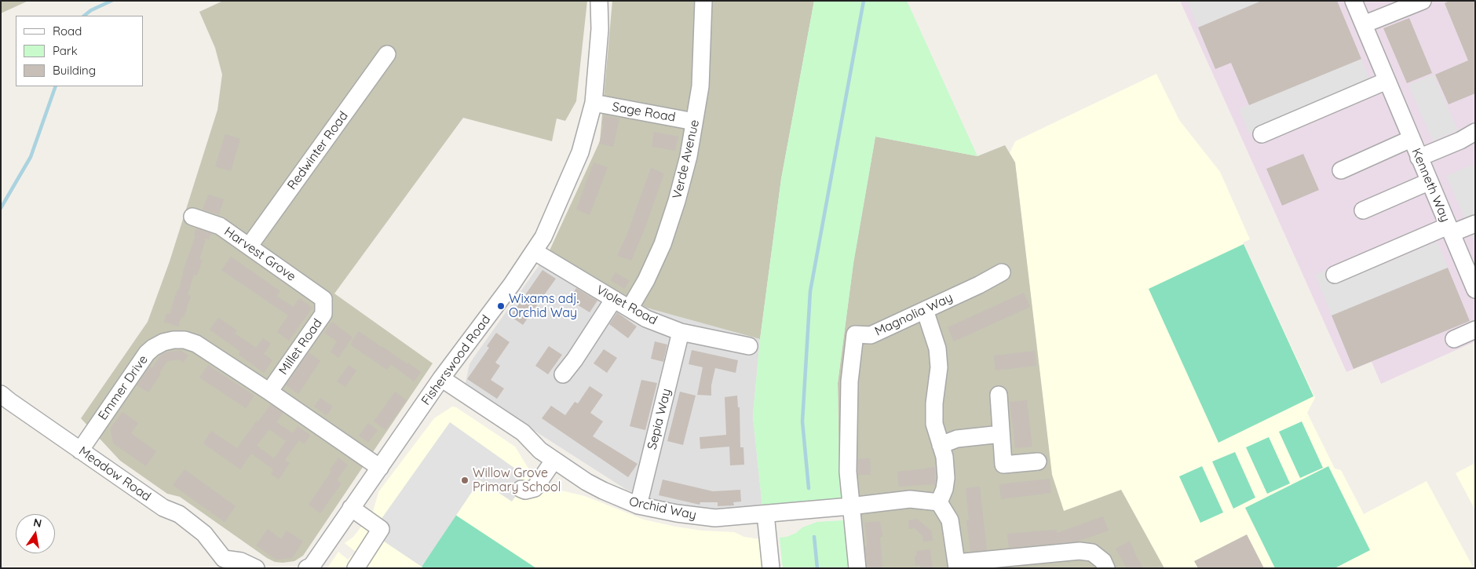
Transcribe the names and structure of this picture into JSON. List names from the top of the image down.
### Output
{
  "streets": {
    "street": [
      "Sage Road",
      "Redwinter Road",
      "Verde Avenue",
      "Kenneth Way",
      "Harvest Grove",
      "Violet Road",
      "Magnolia Way",
      "Millet Road",
      "Fisherswood Road",
      "Emmer Drive",
      "Sepia Way",
      "Meadow Road",
      "Orchid Way"
    ]
  },
  "crossings": [
    ["Sage Road", "Verde Avenue"],
    ["Sage Road", "Fisherswood Road"],
    ["Redwinter Road", "Harvest Grove"],
    ["Verde Avenue", "Violet Road"],
    ["Harvest Grove", "Millet Road"],
    ["Violet Road", "Fisherswood Road"],
    ["Violet Road", "Sepia Way"],
    ["Magnolia Way", "Orchid Way"],
    ["Millet Road", "Emmer Drive"],
    ["Fisherswood Road", "Emmer Drive"],
    ["Fisherswood Road", "Orchid Way"],
    ["Emmer Drive", "Meadow Road"],
    ["Sepia Way", "Orchid Way"]
  ],
  "places": ["Wixams adj. Orchid Way", "Willow Grove Primary School"],
  "legend": ["Road", "Park", "Building"],
  "north": "top"
}
